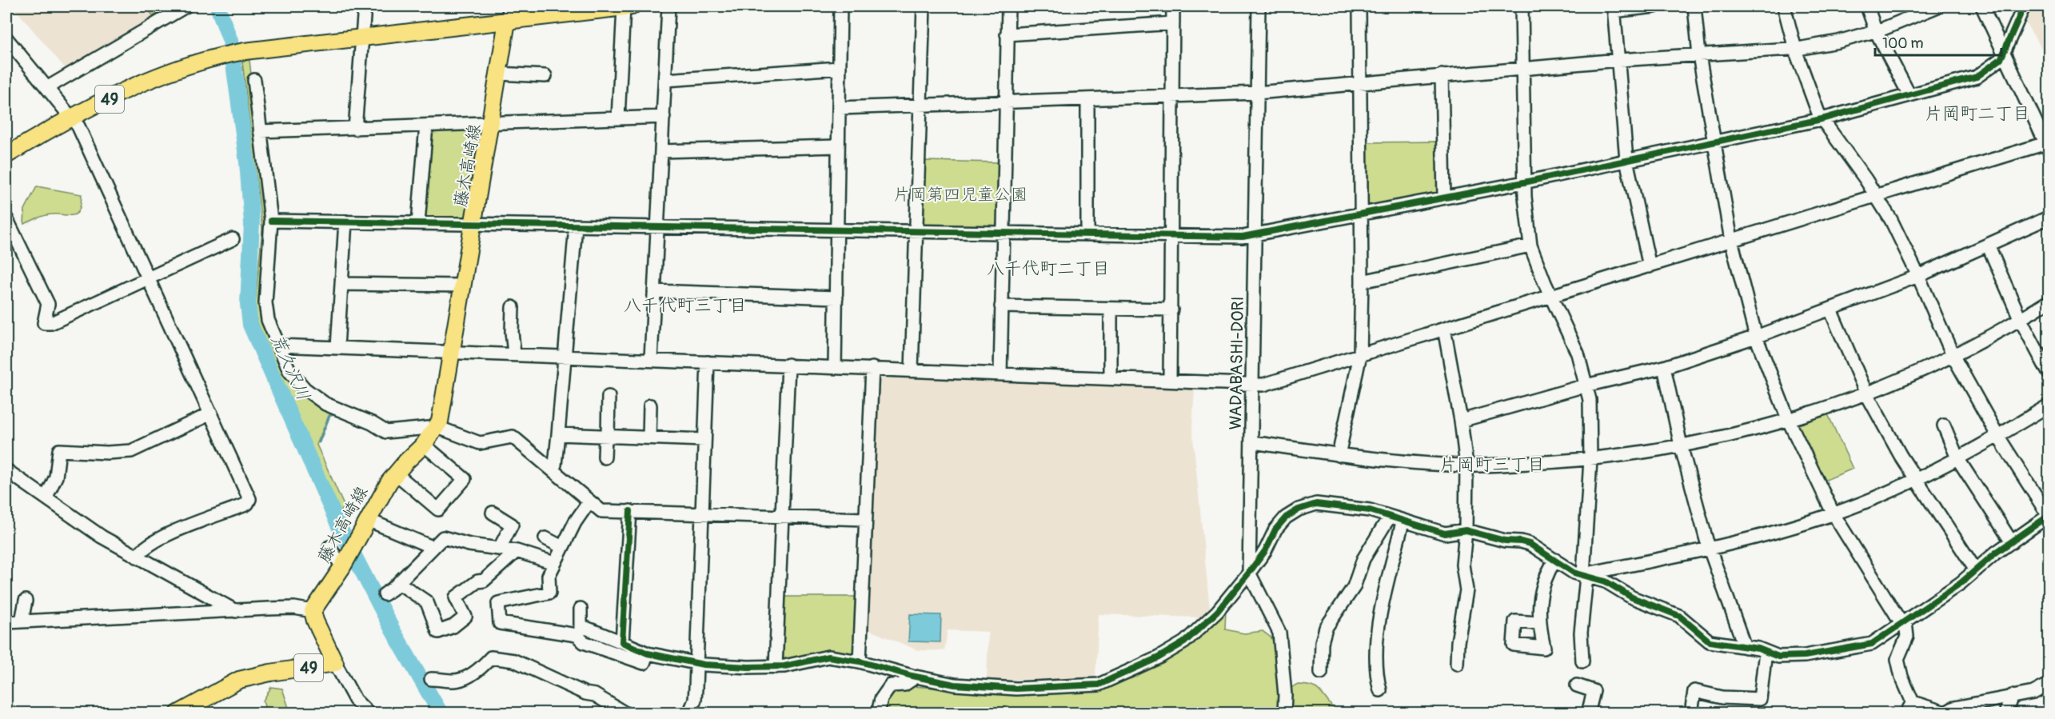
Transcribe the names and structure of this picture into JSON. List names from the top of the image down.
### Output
{
  "streets": {
    "main road": ["49", "藤木高崎線"],
    "street": ["WADABASHI-DORI"]
  },
  "crossings": [
    ["49", "藤木高崎線"]
  ],
  "districts": [
    "片岡町二丁目",
    "八千代町二丁目",
    "八千代町三丁目",
    "片岡町三丁目"
  ],
  "water": ["荒久沢川"],
  "parks": ["片岡第四児童公園"],
  "scale_bar": "100 m"
}
